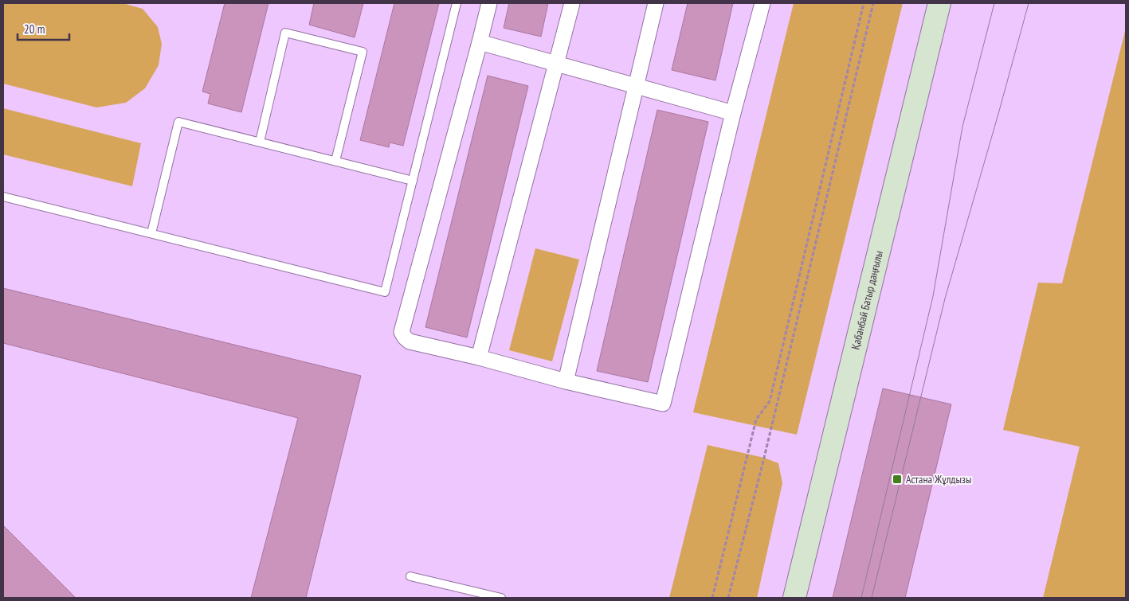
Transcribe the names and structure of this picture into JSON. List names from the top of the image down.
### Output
{
  "streets": {
    "main road": ["Қабанбай Батыр даңғылы"]
  },
  "places": {
    "transit": ["Астана Жұлдызы"]
  },
  "scale_bar": "20 m"
}
